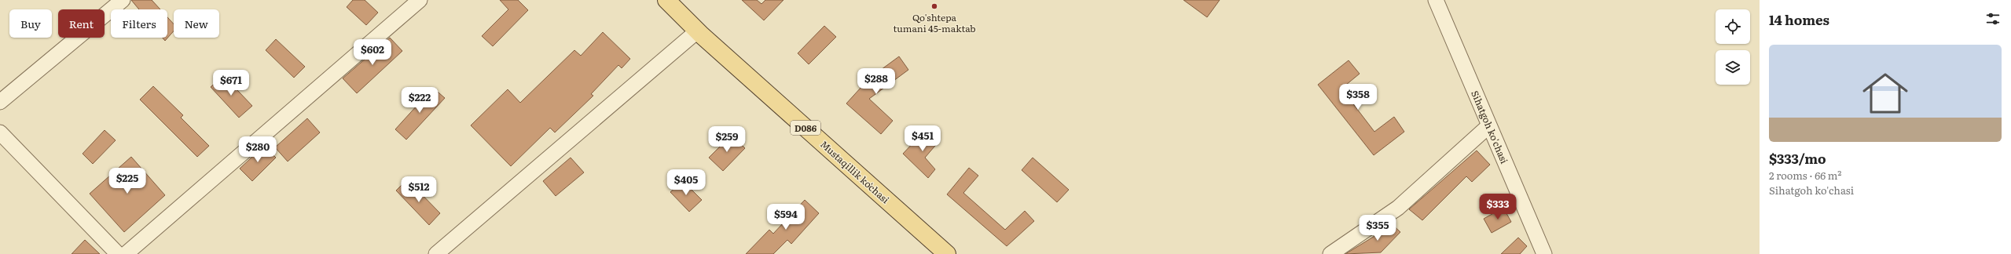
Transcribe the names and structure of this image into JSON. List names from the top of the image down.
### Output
{
  "streets": {
    "main road": ["D086", "Mustaqillik koʻchasi"],
    "street": ["Sihatgoh ko'chasi"]
  },
  "places": ["Qo'shtepa tumani 45-maktab"],
  "page": {
    "heading": "14 homes",
    "chip": [
      "Buy",
      "Rent",
      "Filters",
      "New"
    ],
    "list": [
      {
        "name": "$333/mo",
        "note": "2 rooms · 66 m² · Sihatgoh ko'chasi"
      }
    ],
    "price": [
      "$602",
      "$288",
      "$671",
      "$358",
      "$222",
      "$451",
      "$259",
      "$280",
      "$225",
      "$405",
      "$512",
      "$333",
      "$594",
      "$355"
    ]
  }
}
